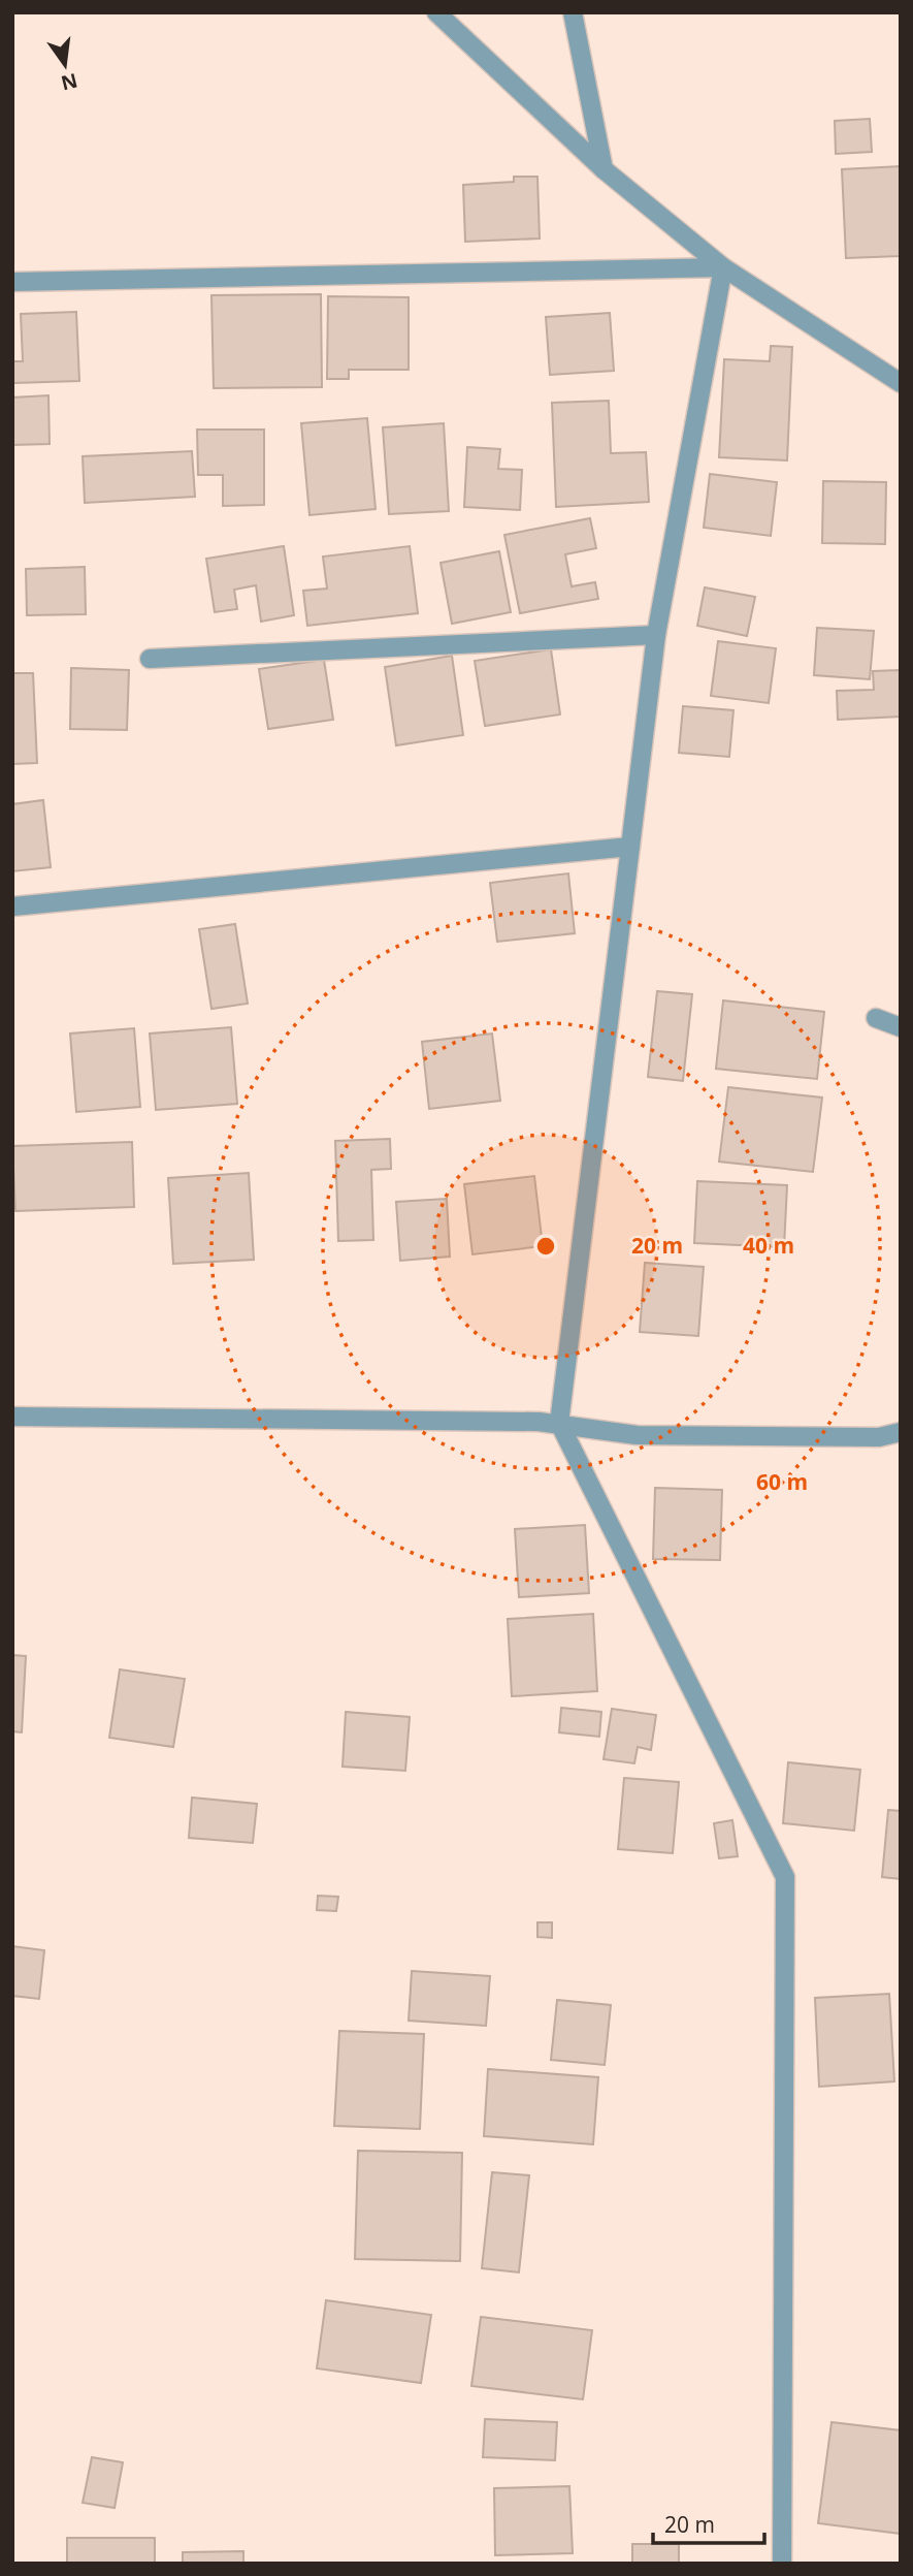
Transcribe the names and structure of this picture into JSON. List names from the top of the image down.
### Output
{
  "scale_bar": "20 m",
  "north": "bottom",
  "rings": ["20 m", "40 m", "60 m"]
}
